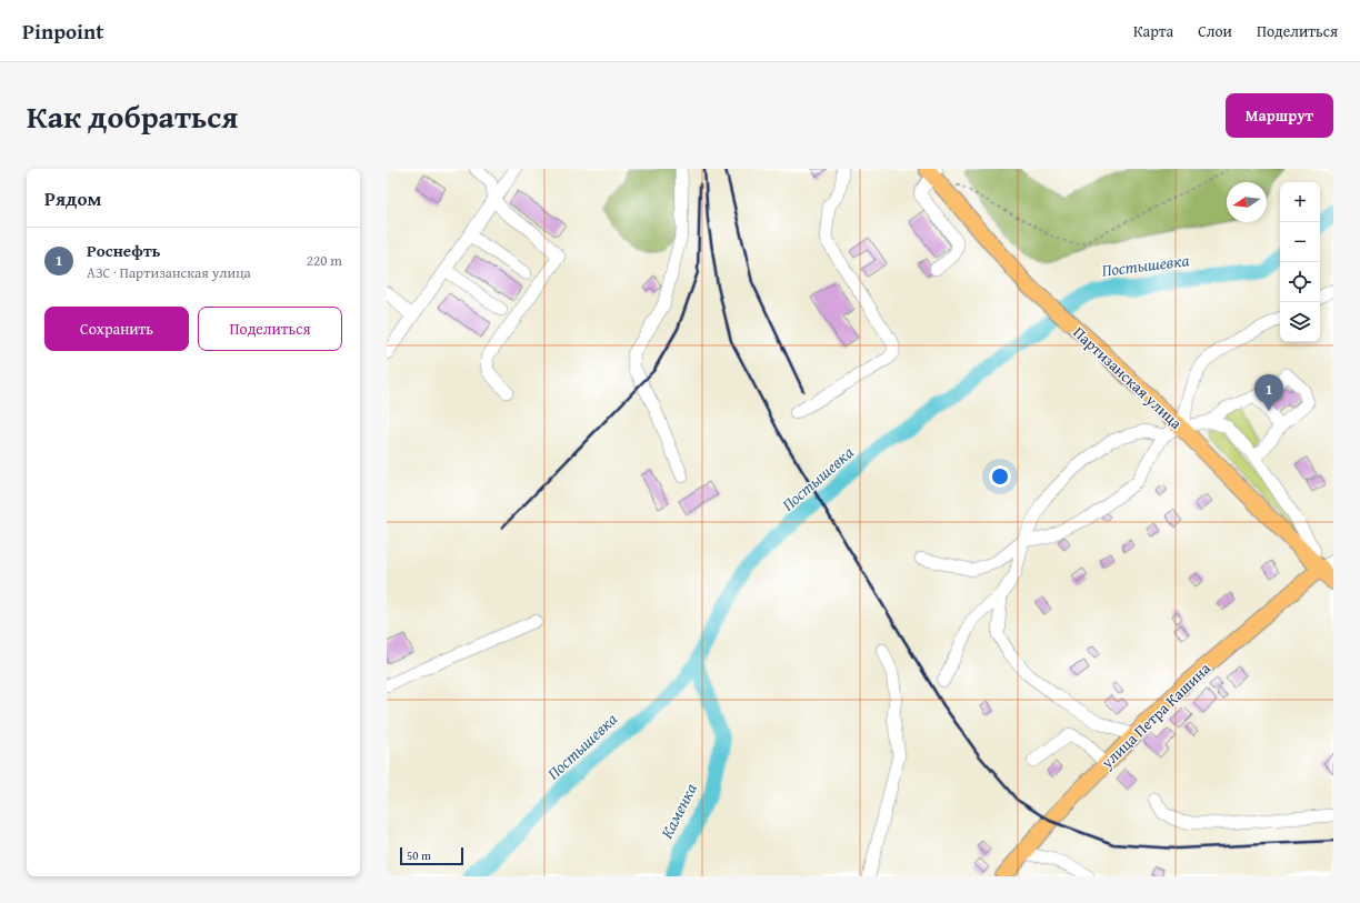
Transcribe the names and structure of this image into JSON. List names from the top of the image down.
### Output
{
  "streets": {
    "main road": ["Партизанская улица", "улица Петра Кашина"]
  },
  "crossings": [
    ["Партизанская улица", "улица Петра Кашина"]
  ],
  "water": ["Постышевка", "Каменка"],
  "scale_bar": "50 m",
  "north": "left",
  "page": {
    "header": "Pinpoint",
    "nav": ["Карта", "Слои", "Поделиться"],
    "title": "Как добраться",
    "buttons": [
      "Маршрут",
      ["Сохранить", "Поделиться"]
    ],
    "heading": "Рядом",
    "map_buttons": ["+", "−"],
    "list": [
      {
        "mark": "1",
        "name": "Роснефть",
        "note": "АЗС · Партизанская улица",
        "value": "220 m"
      }
    ],
    "pins": "1",
    "scale": "50 m"
  }
}
